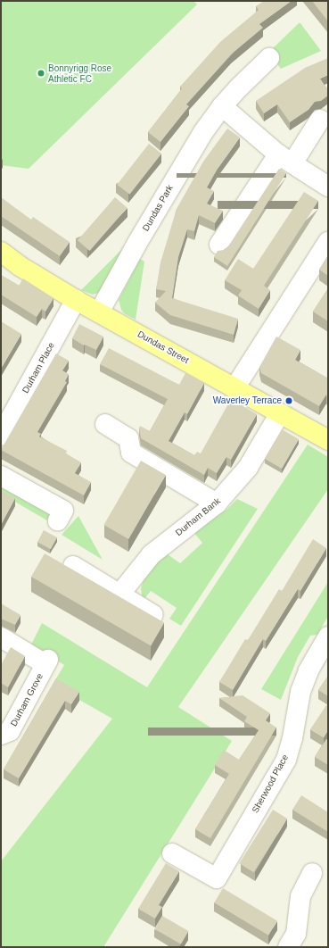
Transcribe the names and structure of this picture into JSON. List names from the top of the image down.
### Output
{
  "streets": {
    "main road": ["Dundas Street"],
    "street": [
      "Dundas Park",
      "Durham Place",
      "Durham Bank",
      "Durham Grove",
      "Sherwood Place"
    ]
  },
  "crossings": [
    ["Dundas Park", "Dundas Street"],
    ["Dundas Street", "Durham Place"],
    ["Dundas Street", "Durham Bank"]
  ],
  "places": ["Bonnyrigg Rose Athletic FC", "Waverley Terrace"]
}
